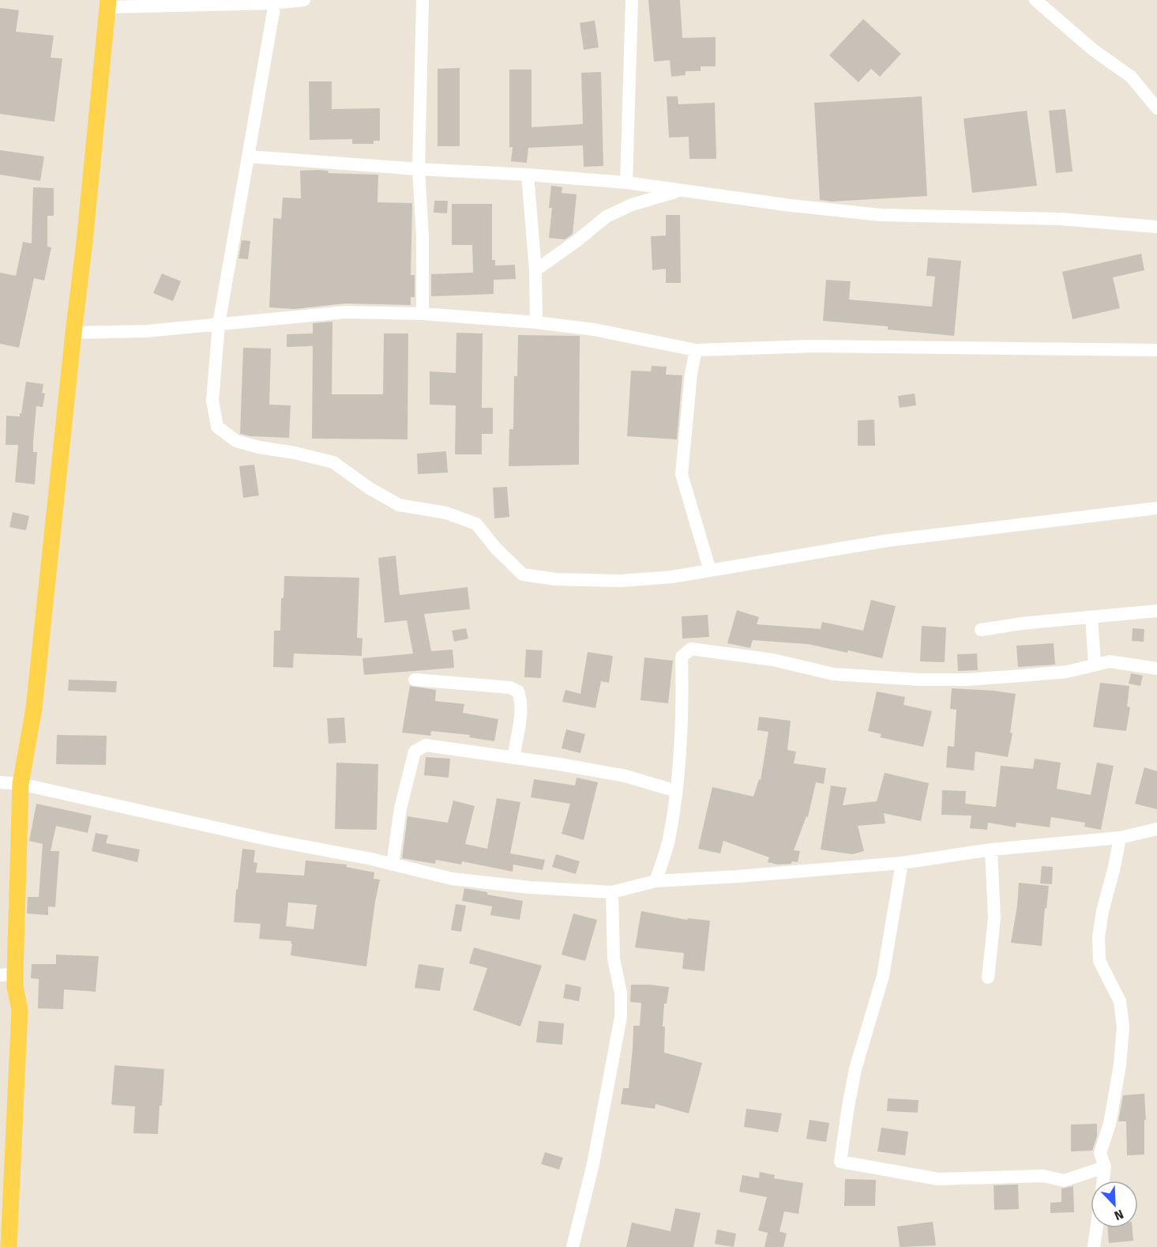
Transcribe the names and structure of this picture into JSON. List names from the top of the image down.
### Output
{
  "north": "bottom right"
}
